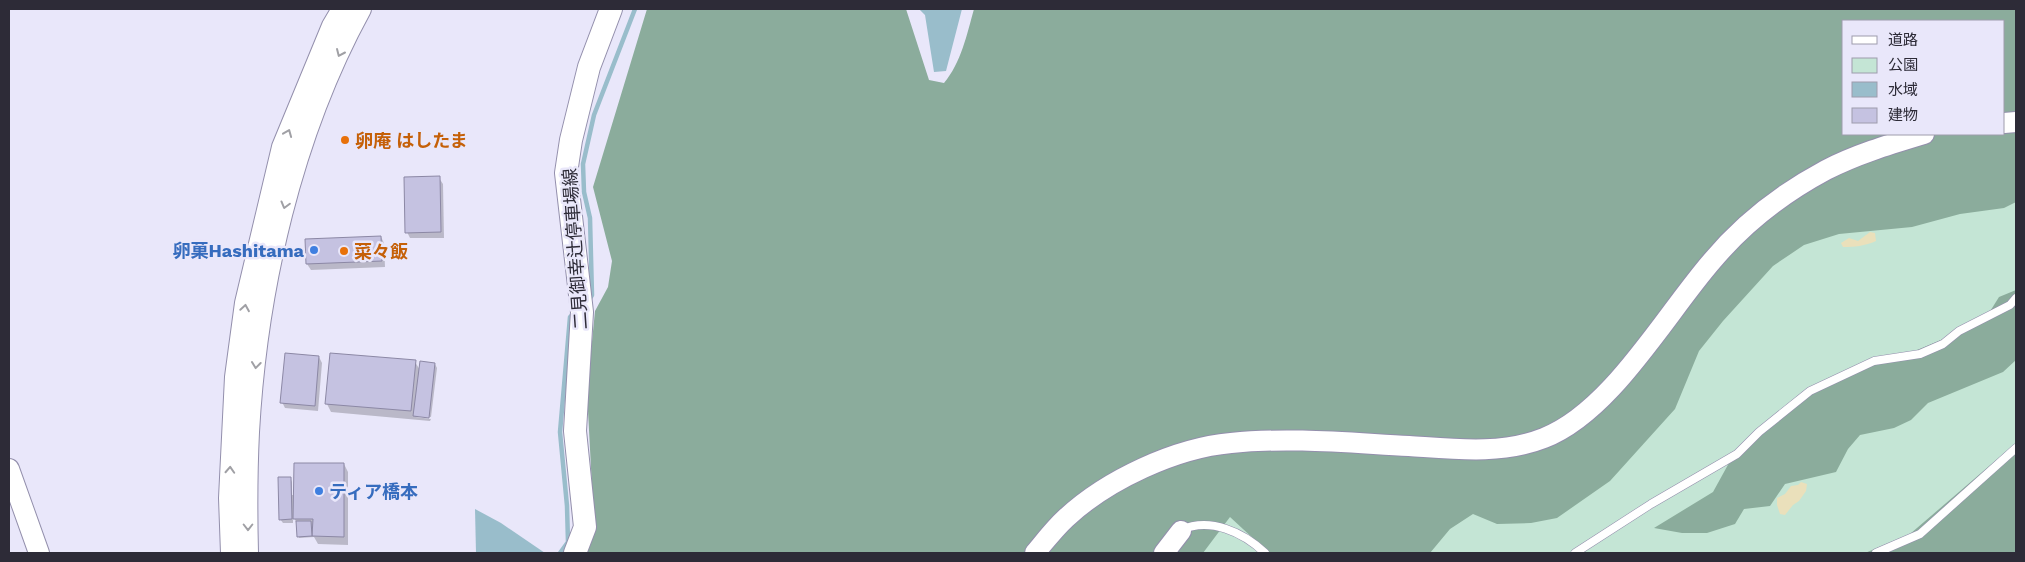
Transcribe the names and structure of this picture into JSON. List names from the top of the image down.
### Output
{
  "streets": {
    "main road": ["二見御幸辻停車場線"]
  },
  "places": [
    "卵庵 はしたま",
    "卵菓Hashitama",
    "菜々飯",
    "ティア橋本"
  ],
  "legend": [
    "道路",
    "公園",
    "水域",
    "建物"
  ]
}
